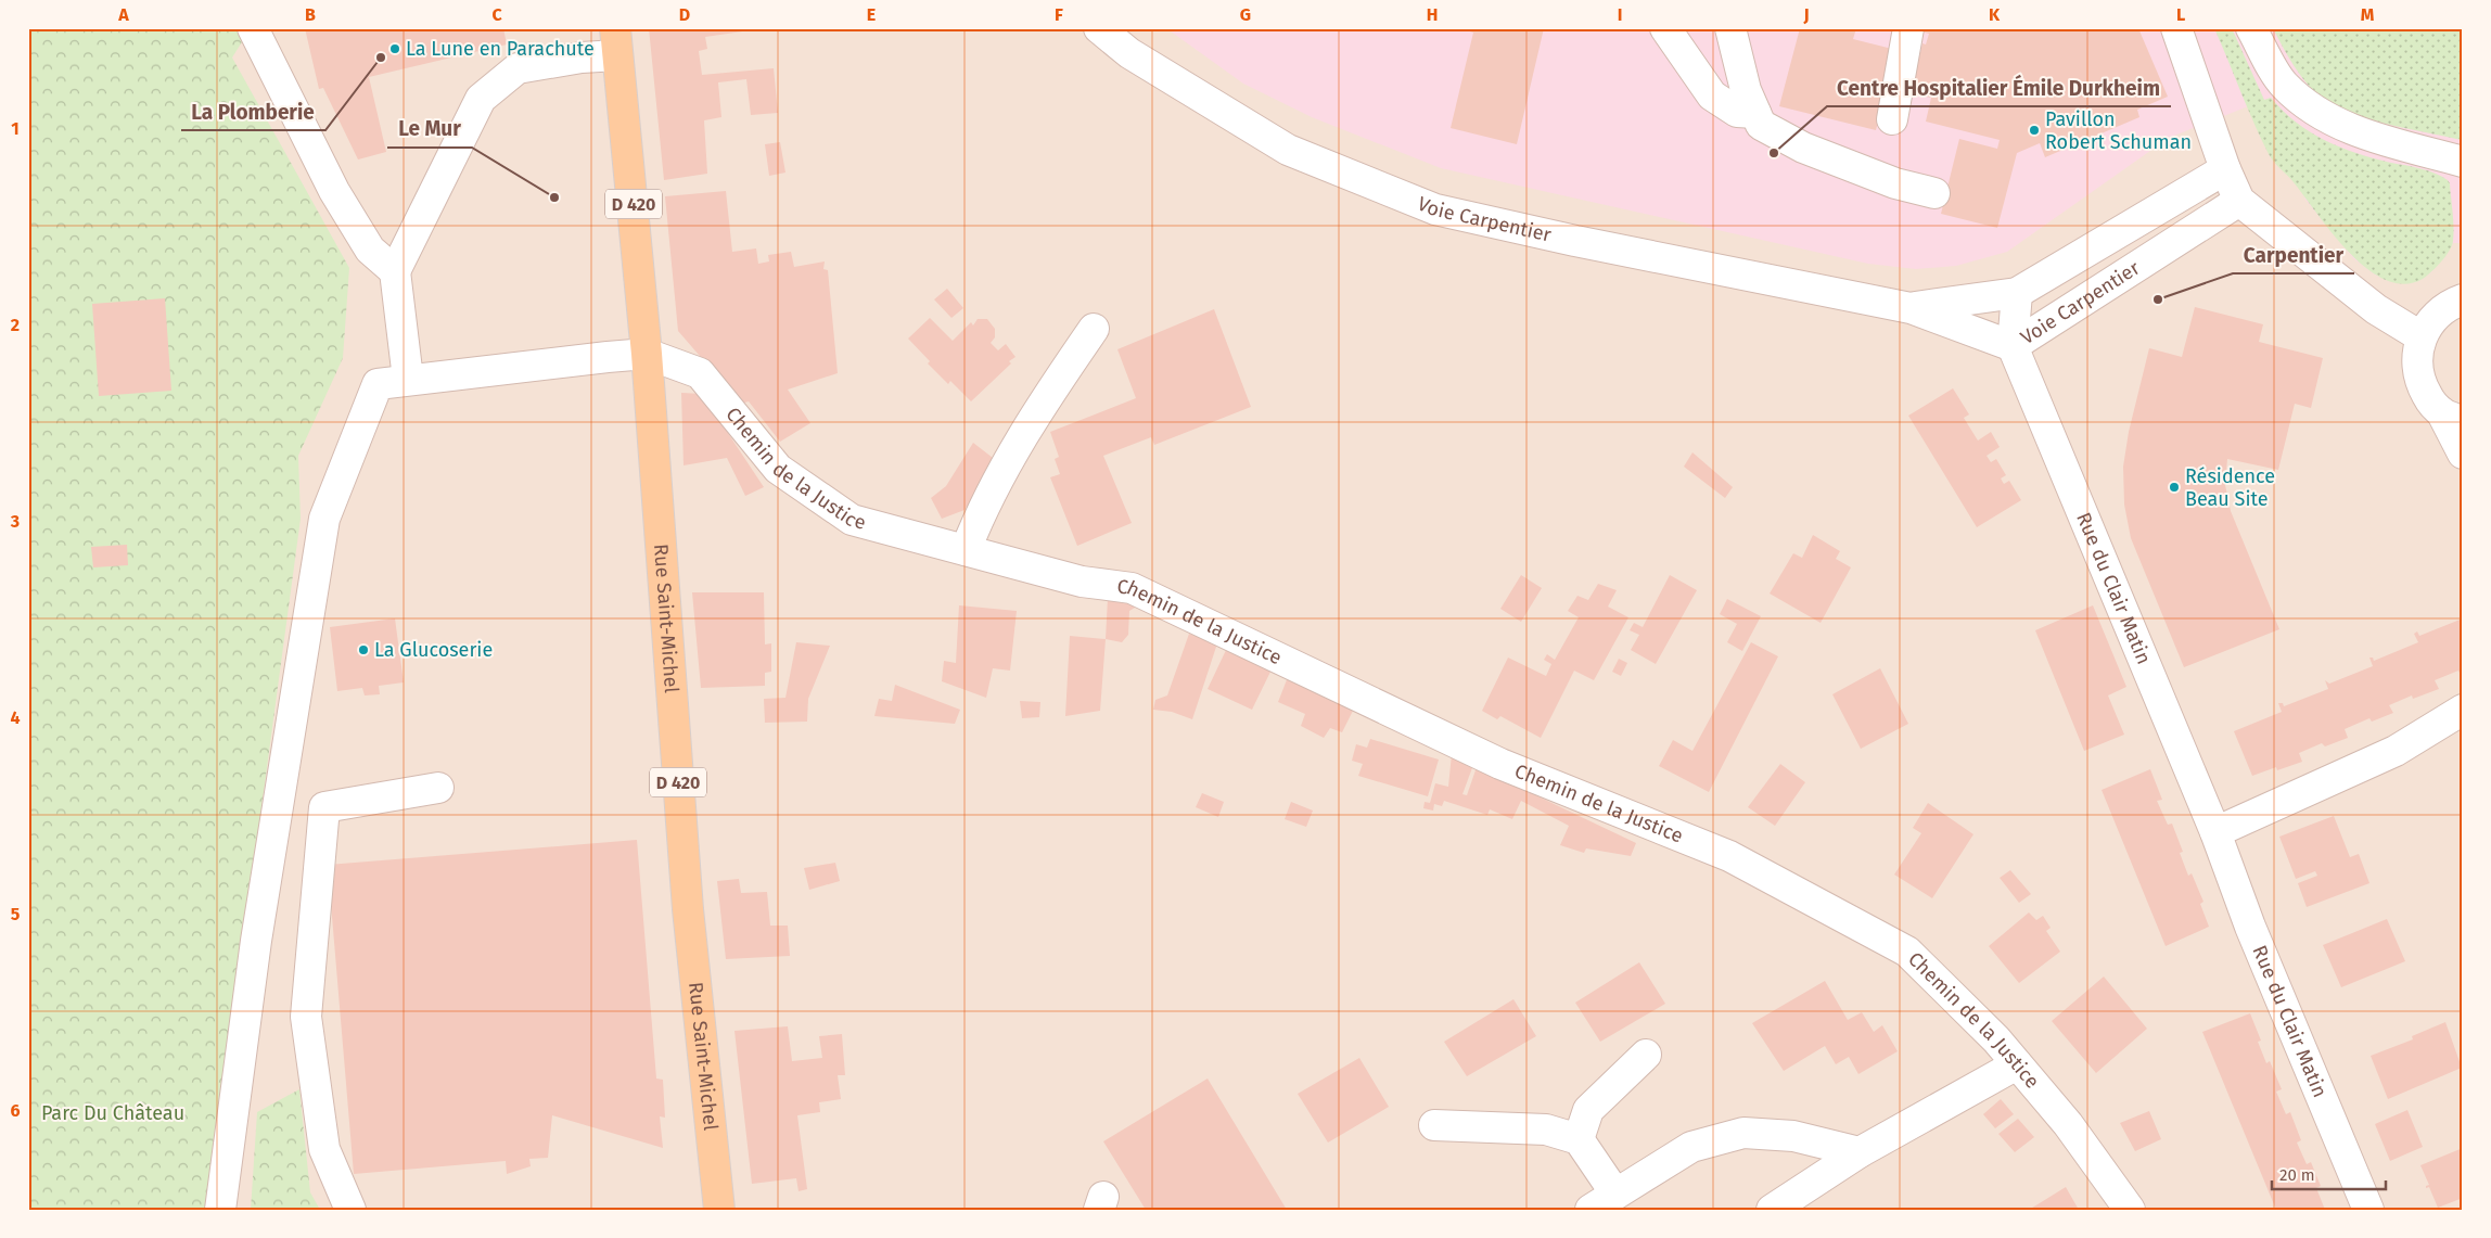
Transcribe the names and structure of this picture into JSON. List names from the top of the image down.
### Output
{
  "streets": {
    "main road": ["D 420", "Rue Saint-Michel"],
    "street": ["Voie Carpentier", "Chemin de la Justice", "Rue du Clair Matin"]
  },
  "crossings": [
    ["Voie Carpentier", "Rue du Clair Matin"],
    ["Chemin de la Justice", "Rue Saint-Michel"]
  ],
  "parks": ["Parc Du Château"],
  "places": [
    "La Lune en Parachute",
    "La Plomberie",
    "Pavillon Robert Schuman",
    "Centre Hospitalier Émile Durkheim",
    "Le Mur",
    "Carpentier",
    "Résidence Beau Site",
    "La Glucoserie"
  ],
  "scale_bar": "20 m",
  "grid": {
    "columns": [
      "A",
      "B",
      "C",
      "D",
      "E",
      "F",
      "G",
      "H",
      "I",
      "J",
      "K",
      "L",
      "M"
    ],
    "rows": [
      "1",
      "2",
      "3",
      "4",
      "5",
      "6"
    ]
  }
}
